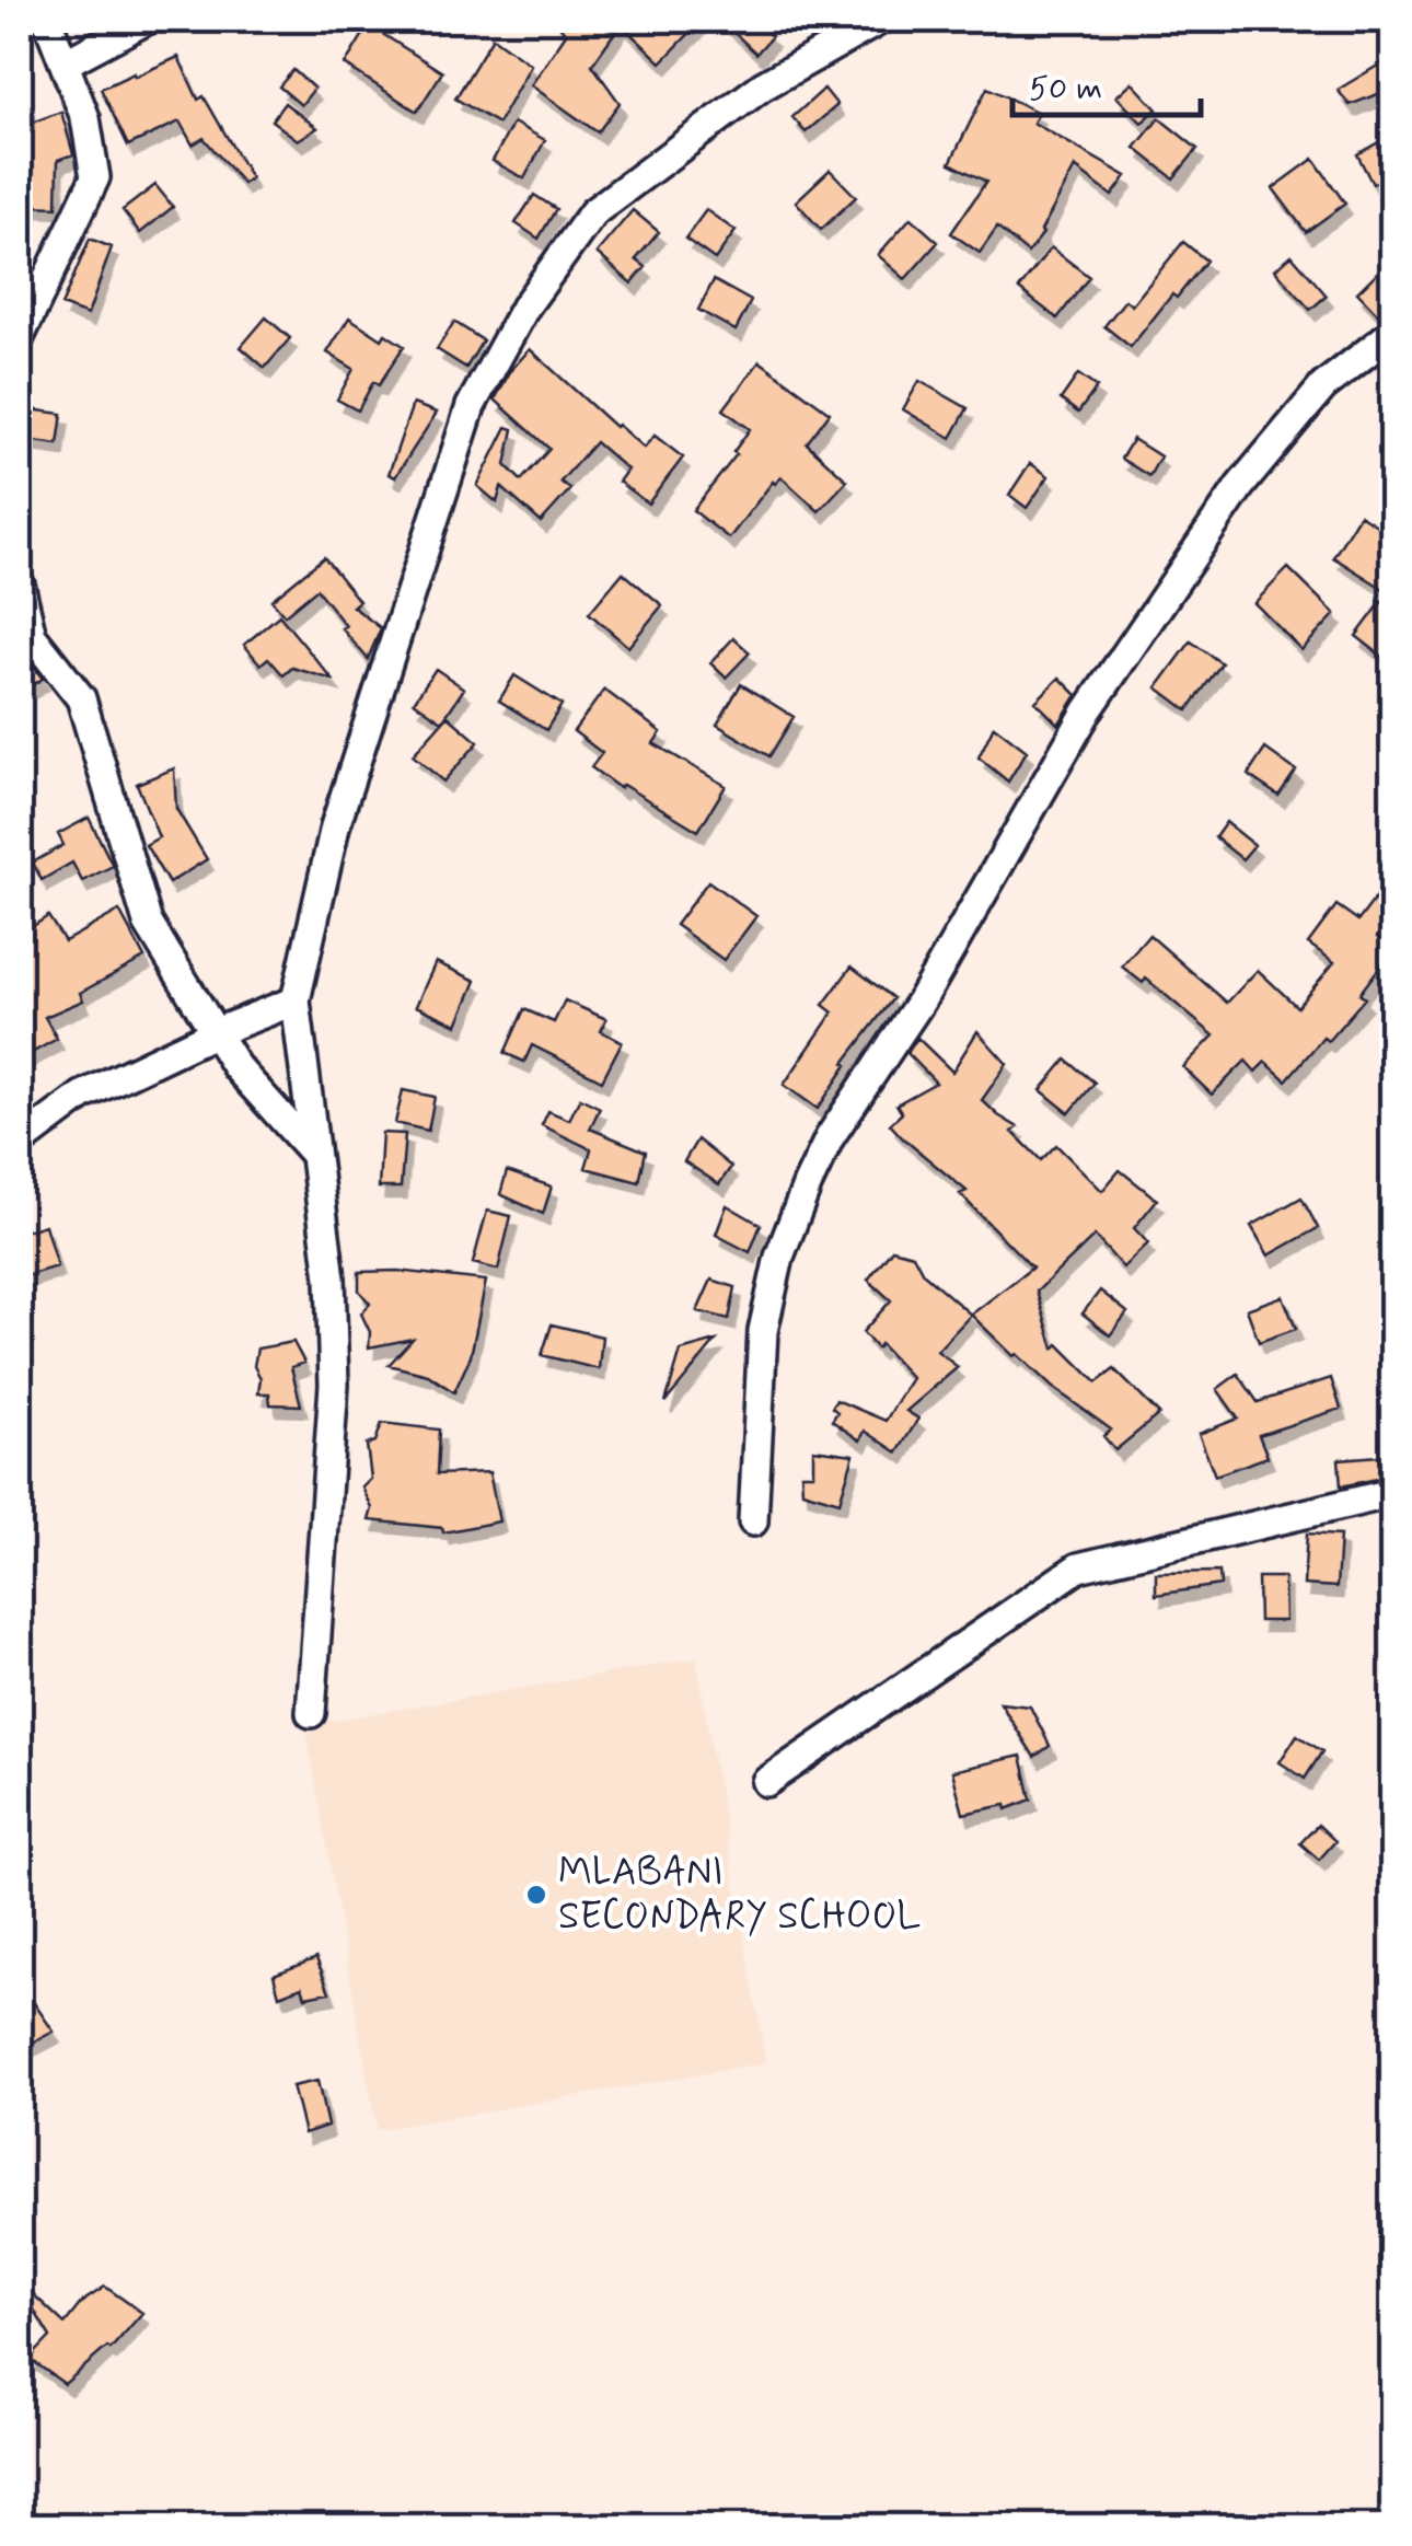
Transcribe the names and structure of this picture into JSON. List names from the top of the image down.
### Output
{
  "places": ["MLABANI SECONDARY SCHOOL"],
  "scale_bar": "50 m"
}
